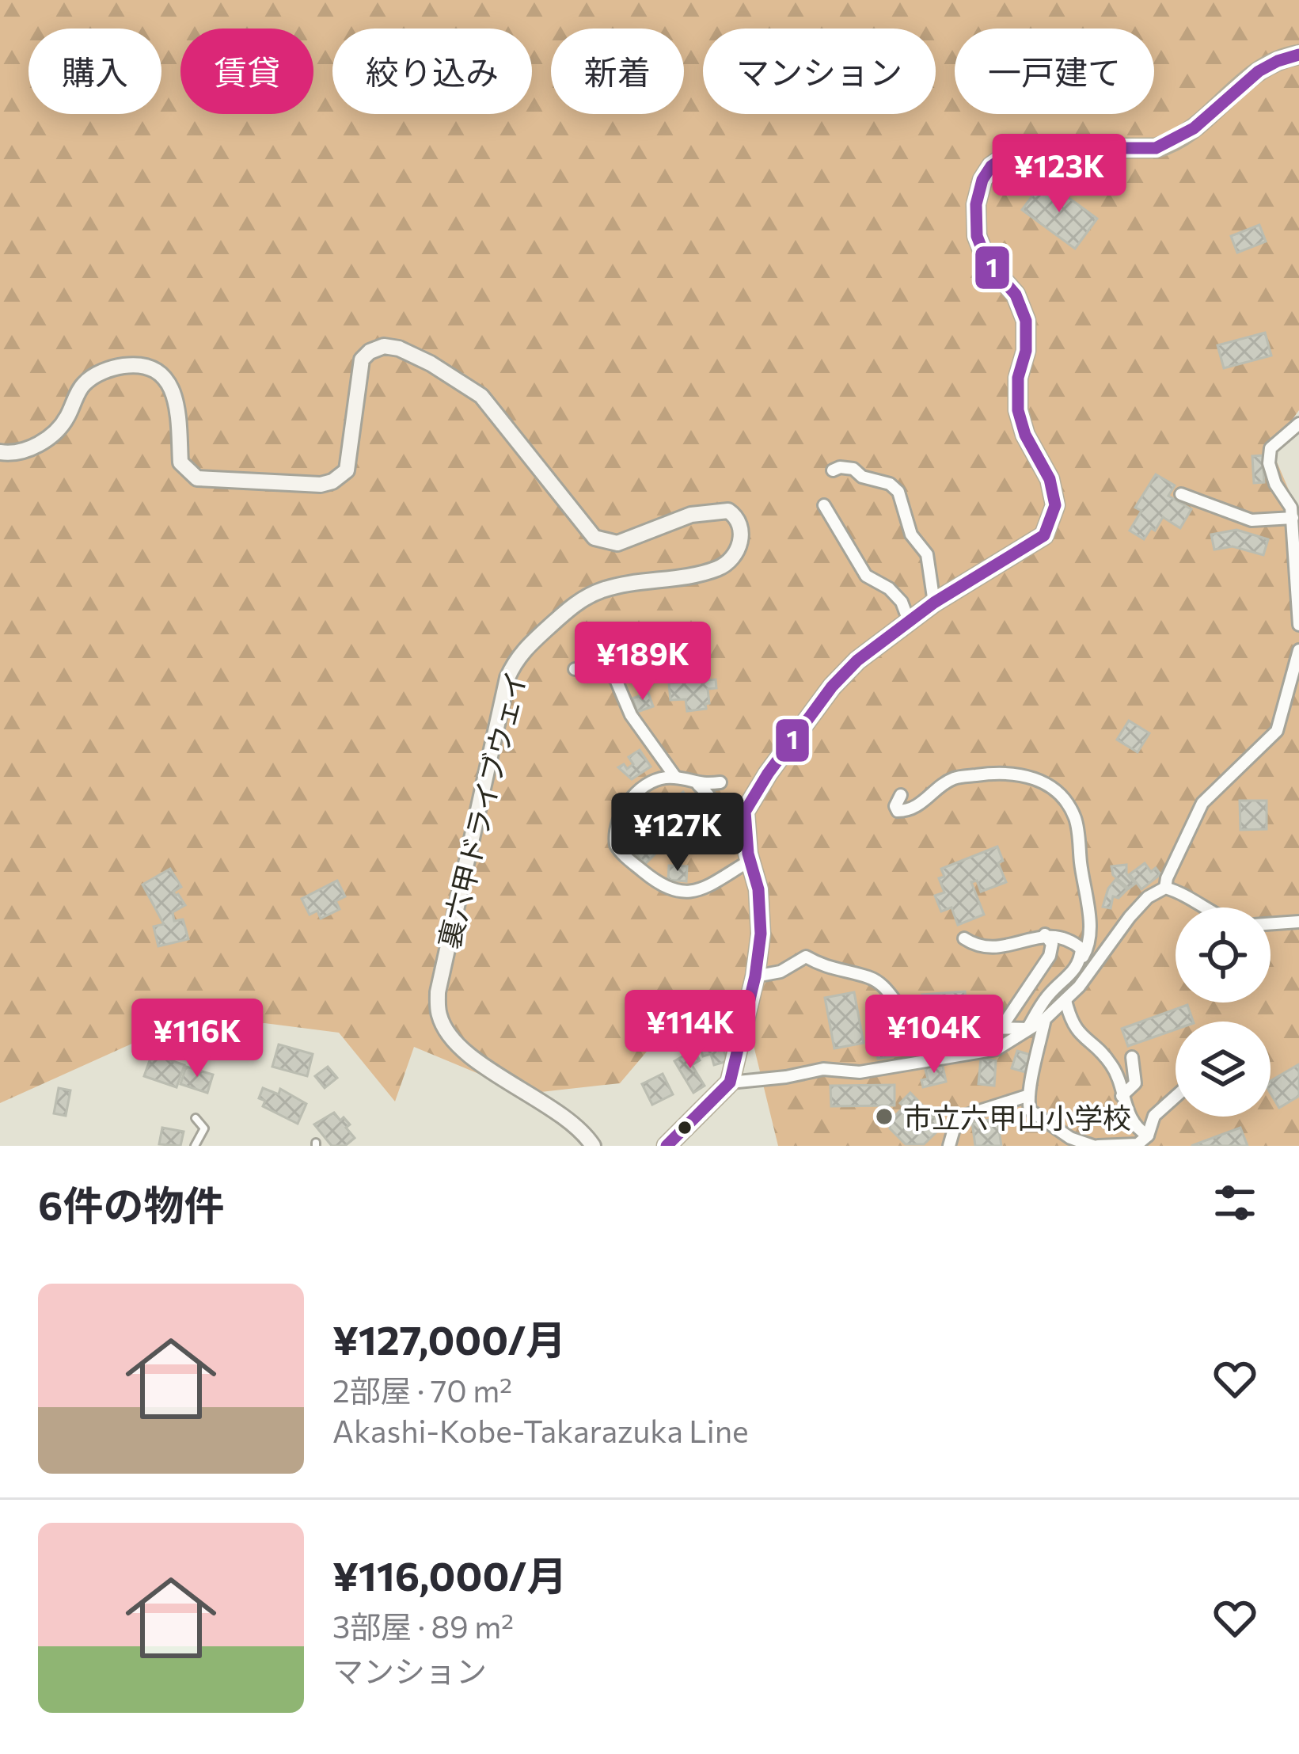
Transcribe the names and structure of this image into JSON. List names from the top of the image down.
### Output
{
  "streets": {
    "street": ["裏六甲ドライブウェイ"]
  },
  "places": ["市立六甲山小学校"],
  "lines": ["transit line 1"],
  "page": {
    "chip": [
      "購入",
      "賃貸",
      "絞り込み",
      "新着",
      "マンション",
      "一戸建て"
    ],
    "price": [
      "¥123K",
      "¥189K",
      "¥127K",
      "¥114K",
      "¥104K",
      "¥116K"
    ],
    "heading": "6件の物件",
    "list": [
      {
        "name": "¥127,000/月",
        "note": "2部屋 · 70 m² · Akashi-Kobe-Takarazuka Line"
      },
      {
        "name": "¥116,000/月",
        "note": "3部屋 · 89 m² · マンション"
      }
    ]
  }
}
